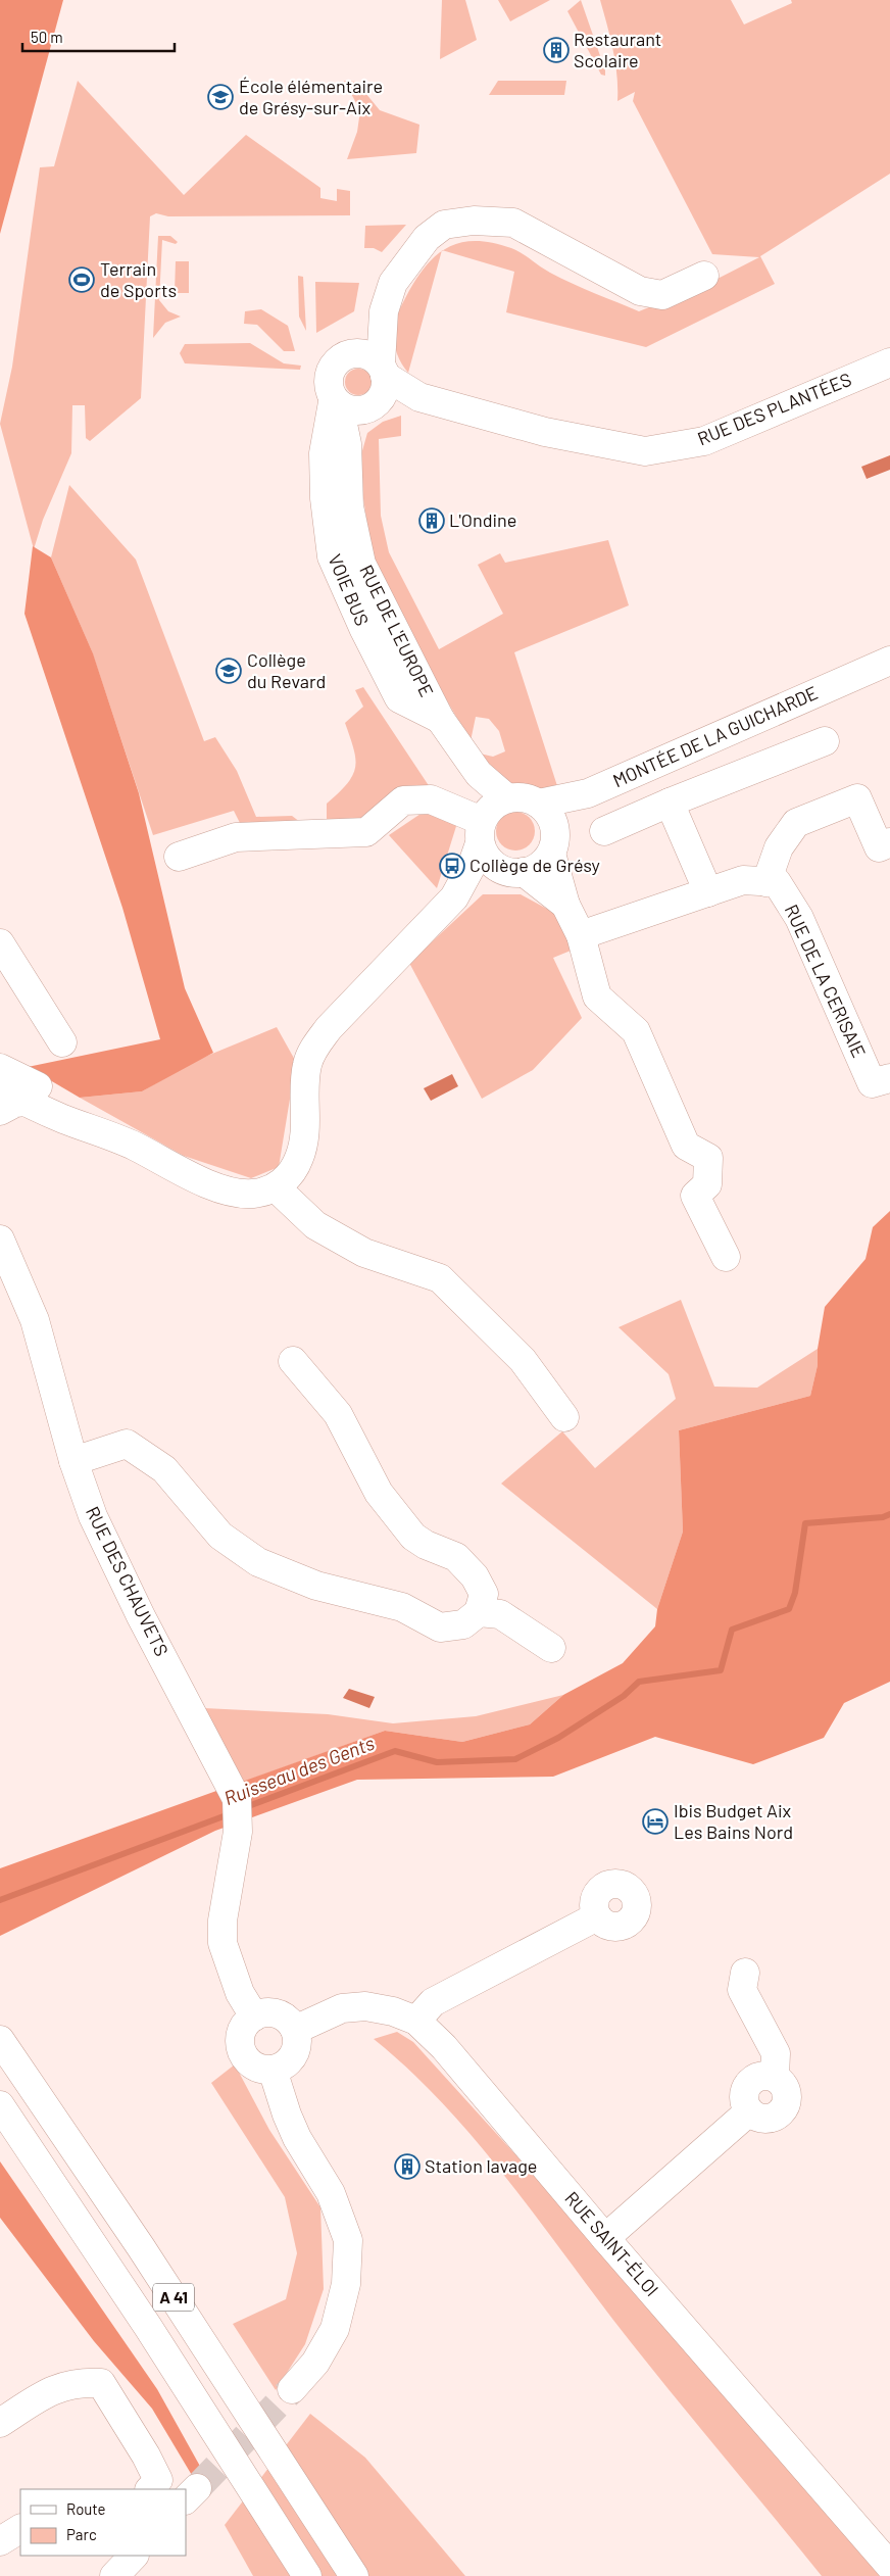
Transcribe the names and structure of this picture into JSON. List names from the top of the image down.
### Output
{
  "streets": {
    "main road": [
      "RUE DES PLANTÉES",
      "VOIE BUS",
      "RUE DE L'EUROPE",
      "MONTÉE DE LA GUICHARDE",
      "RUE DE LA CERISAIE",
      "RUE DES CHAUVETS",
      "RUE SAINT-ÉLOI",
      "A 41"
    ]
  },
  "crossings": [
    ["RUE DES PLANTÉES", "VOIE BUS"],
    ["RUE DES PLANTÉES", "RUE DE L'EUROPE"],
    ["VOIE BUS", "RUE DE L'EUROPE"],
    ["RUE DE L'EUROPE", "MONTÉE DE LA GUICHARDE"],
    ["RUE DES CHAUVETS", "RUE SAINT-ÉLOI"]
  ],
  "water": ["Ruisseau des Gents"],
  "places": {
    "building": ["Restaurant Scolaire", "L'Ondine", "Station lavage"],
    "school or university": ["École élémentaire de Grésy-sur-Aix", "Collège du Revard"],
    "sports": ["Terrain de Sports"],
    "bus stop": ["Collège de Grésy"],
    "hotel": ["Ibis Budget Aix Les Bains Nord"]
  },
  "legend": ["Route", "Parc"],
  "scale_bar": "50 m"
}
